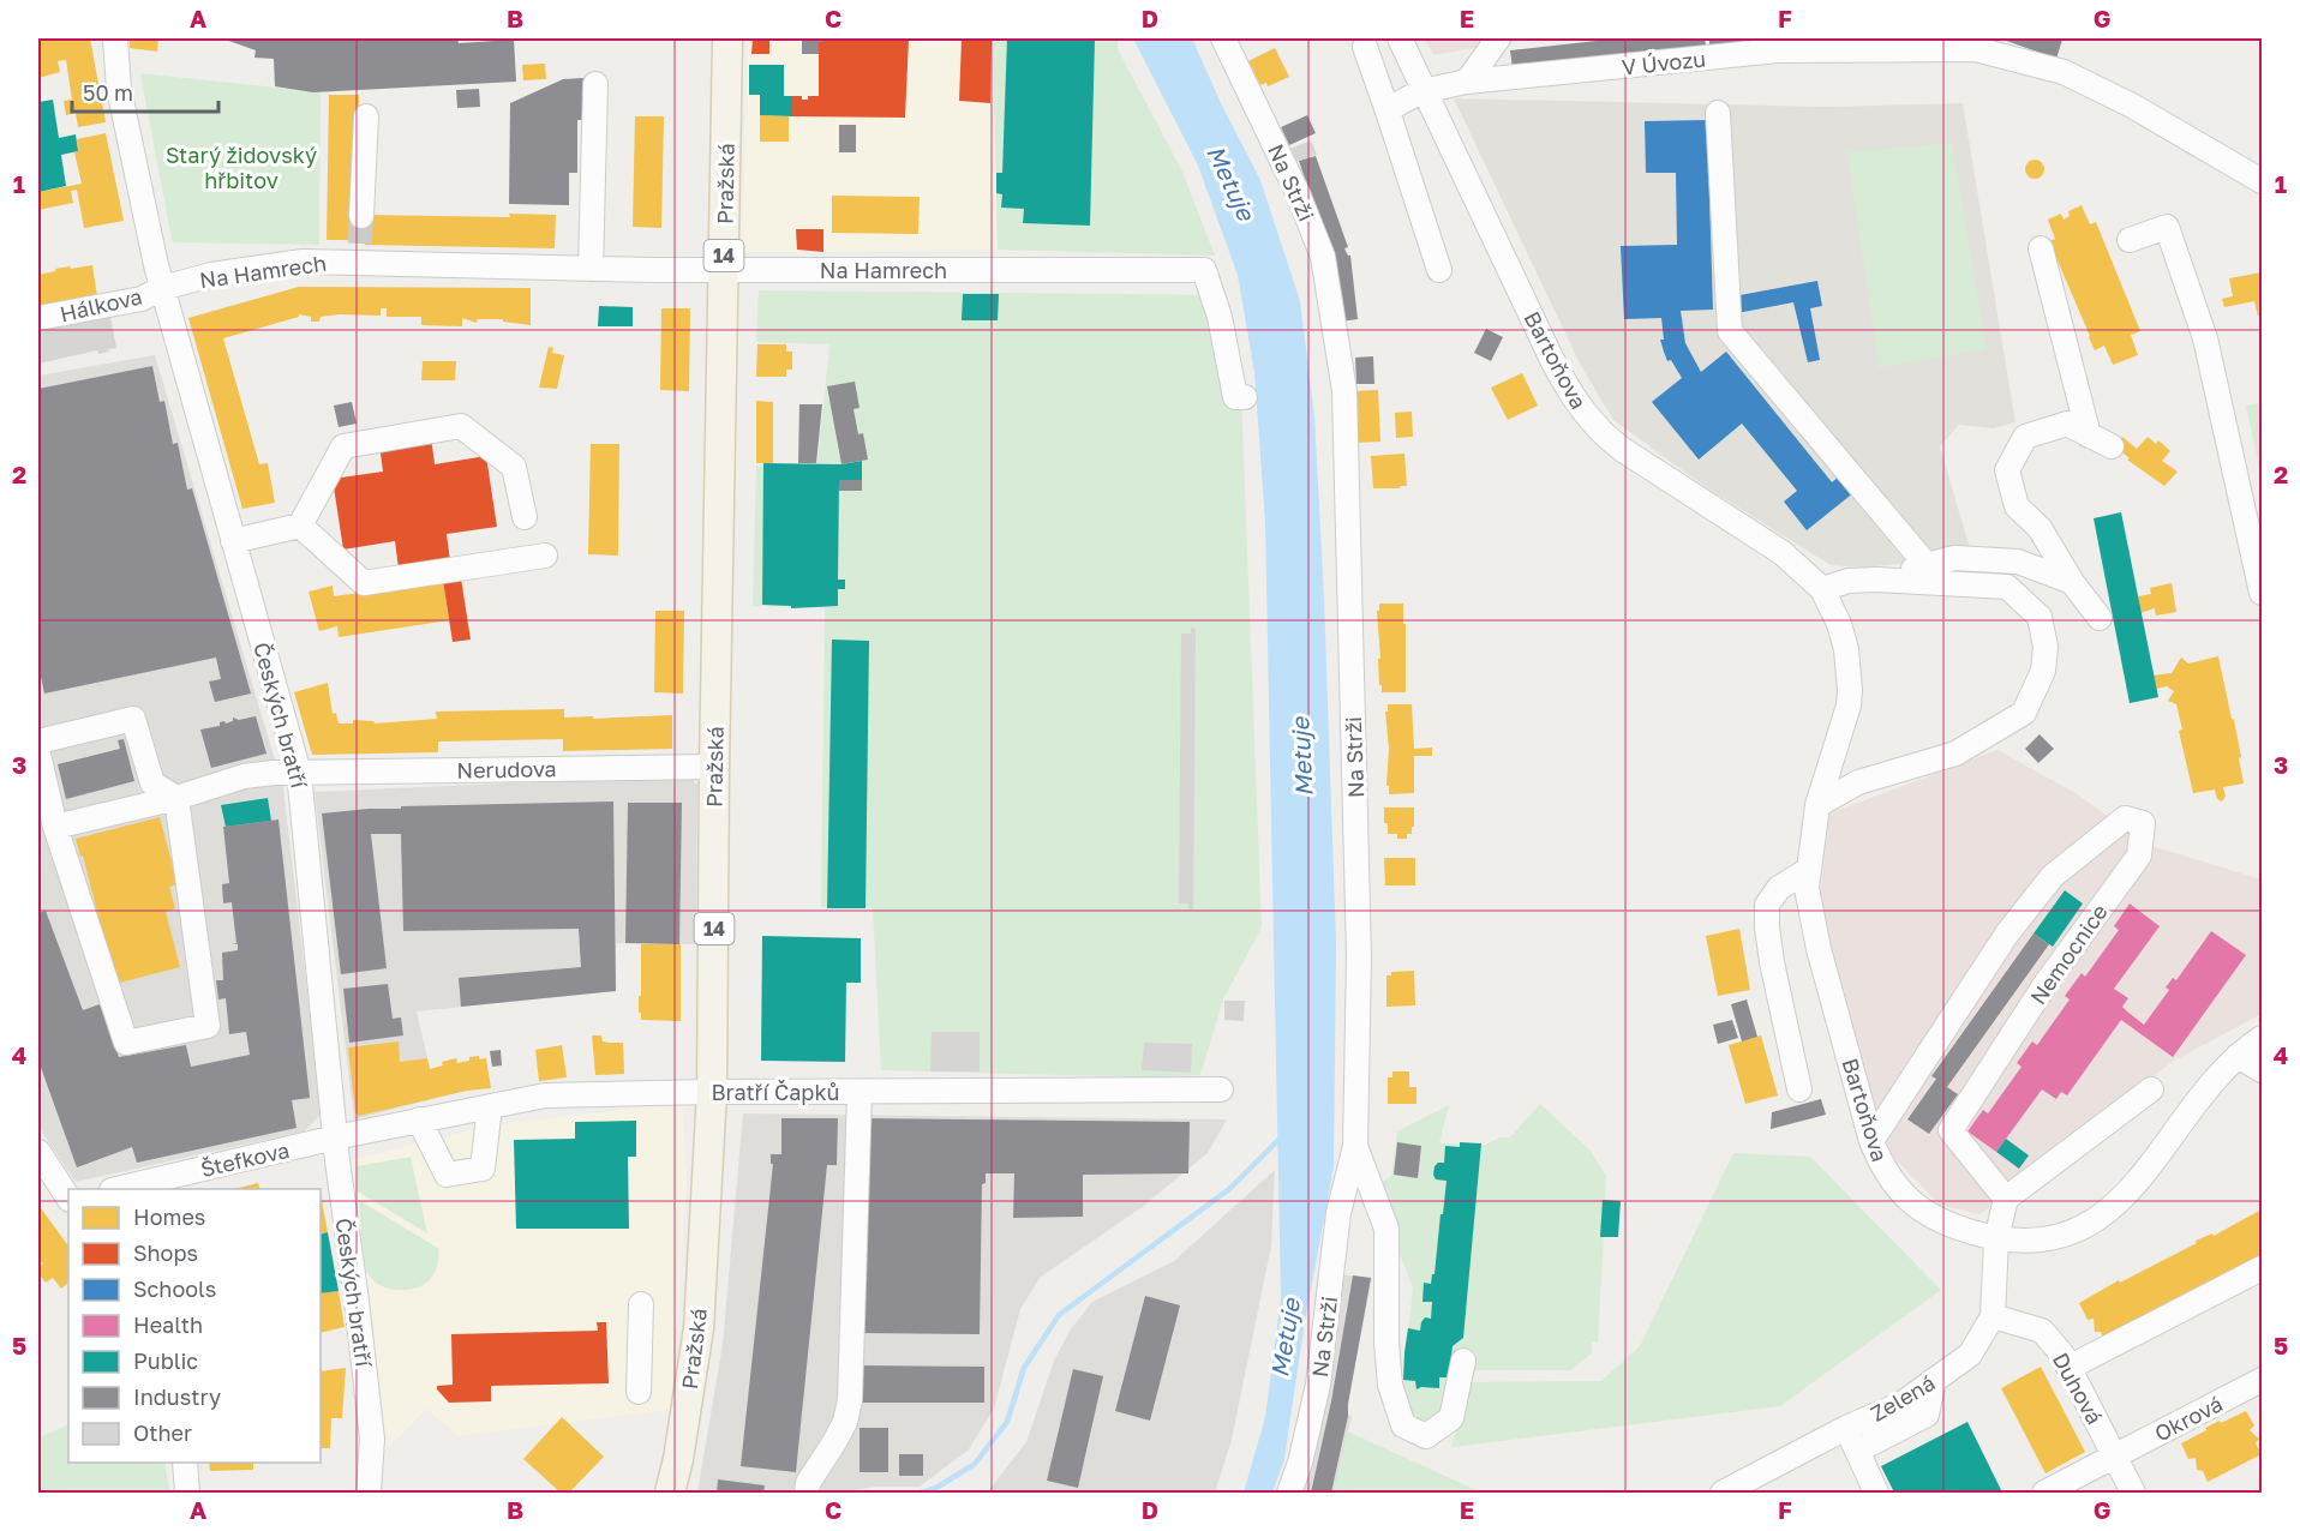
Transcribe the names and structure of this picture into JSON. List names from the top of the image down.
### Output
{
  "streets": {
    "main road": ["Pražská", "14"],
    "street": [
      "V Úvozu",
      "Na Strži",
      "Na Hamrech",
      "Hálkova",
      "Bartoňova",
      "Českých bratří",
      "Nerudova",
      "Nemocnice",
      "Bratří Čapků",
      "Štefkova",
      "Duhová",
      "Zelená",
      "Okrová"
    ]
  },
  "crossings": [
    ["V Úvozu", "Bartoňova"],
    ["Pražská", "Na Hamrech"],
    ["Pražská", "Nerudova"],
    ["Pražská", "Bratří Čapků"],
    ["Na Hamrech", "Hálkova"],
    ["Na Hamrech", "Českých bratří"],
    ["Hálkova", "Českých bratří"],
    ["Bartoňova", "Nemocnice"],
    ["Bartoňova", "Zelená"],
    ["Českých bratří", "Nerudova"],
    ["Českých bratří", "Bratří Čapků"],
    ["Českých bratří", "Štefkova"],
    ["Nemocnice", "Zelená"],
    ["Bratří Čapků", "Štefkova"],
    ["Duhová", "Zelená"],
    ["Duhová", "Okrová"]
  ],
  "water": ["Metuje"],
  "parks": ["Starý židovský hřbitov"],
  "legend": [
    "Homes",
    "Shops",
    "Schools",
    "Health",
    "Public",
    "Industry",
    "Other"
  ],
  "scale_bar": "50 m",
  "grid": {
    "columns": [
      "A",
      "B",
      "C",
      "D",
      "E",
      "F",
      "G"
    ],
    "rows": [
      "1",
      "2",
      "3",
      "4",
      "5"
    ]
  }
}
